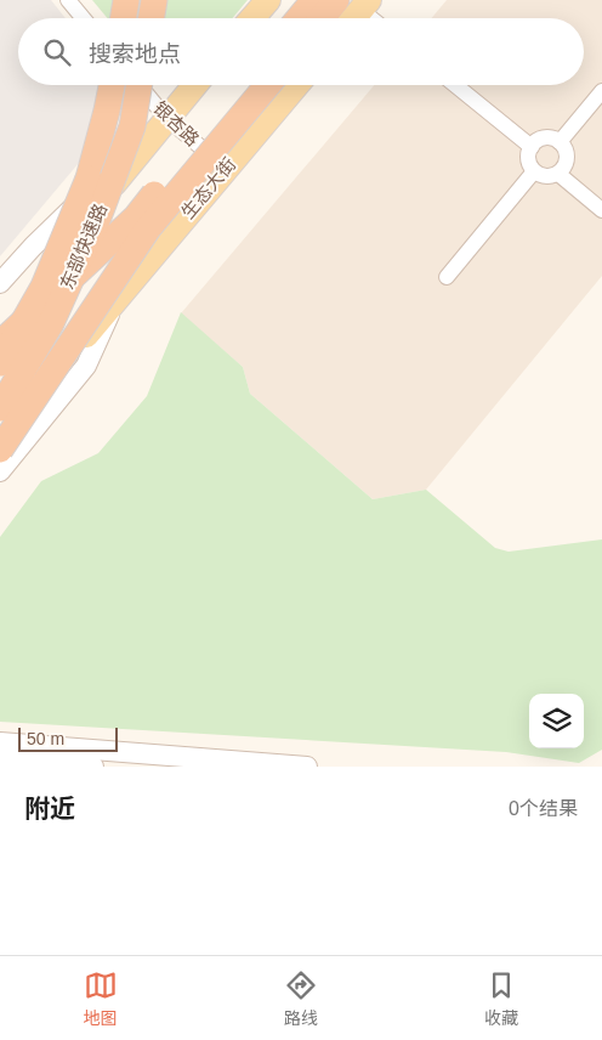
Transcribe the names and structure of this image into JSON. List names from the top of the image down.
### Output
{
  "streets": {
    "highway": ["东部快速路"],
    "main road": ["生态大街"],
    "street": ["银杏路"]
  },
  "crossings": [
    ["银杏路", "生态大街"]
  ],
  "scale_bar": "50 m",
  "page": {
    "search": "搜索地点",
    "scale": "50 m",
    "heading": ["附近", "0个结果"],
    "nav": ["地图", "路线", "收藏"]
  }
}
